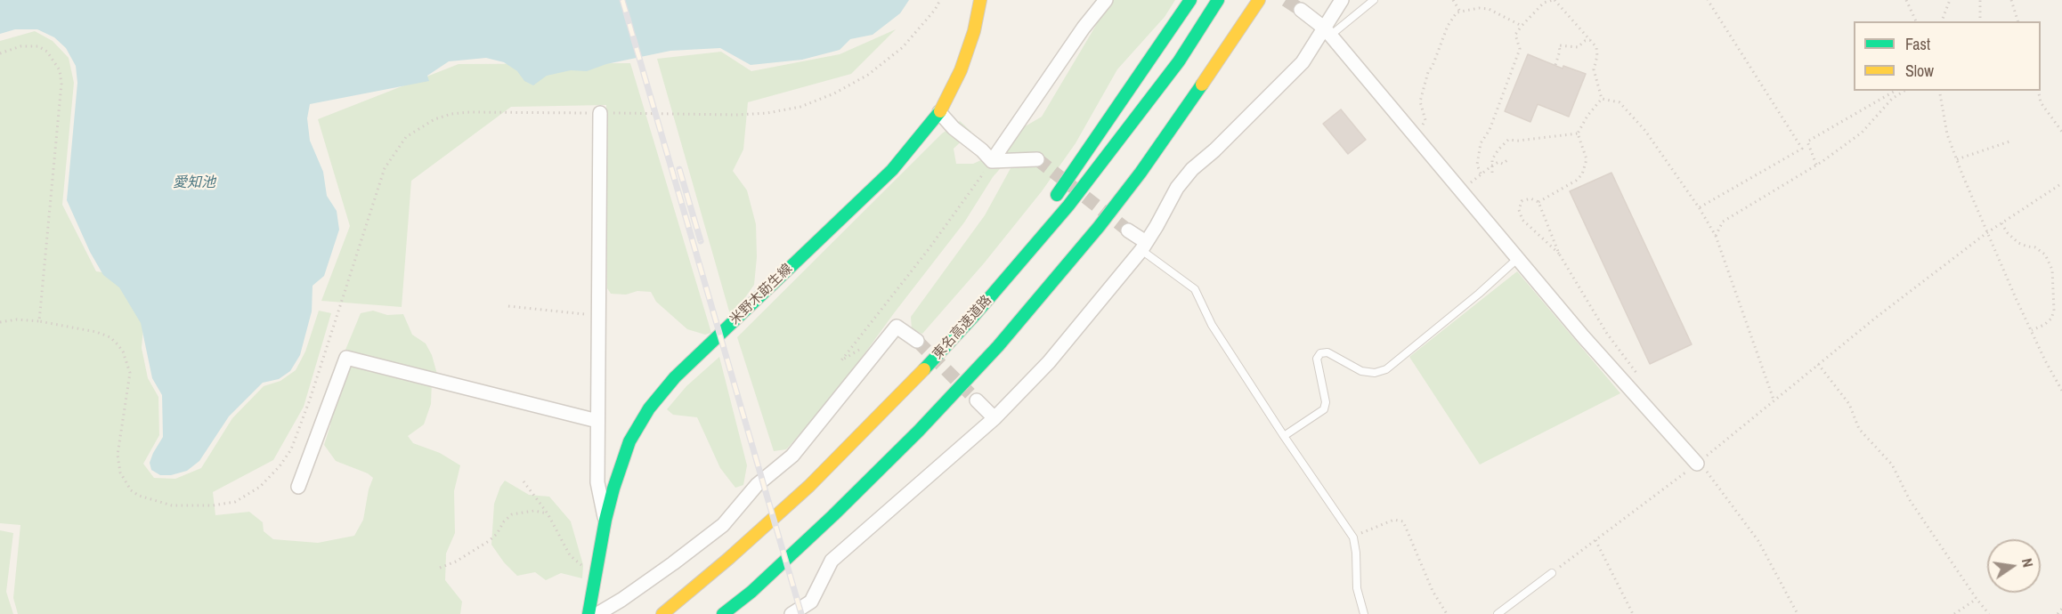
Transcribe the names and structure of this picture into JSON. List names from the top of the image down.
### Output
{
  "streets": {
    "main road": ["米野木莇生線", "東名高速道路"]
  },
  "water": ["愛知池"],
  "legend": ["Fast", "Slow"],
  "north": "right"
}
